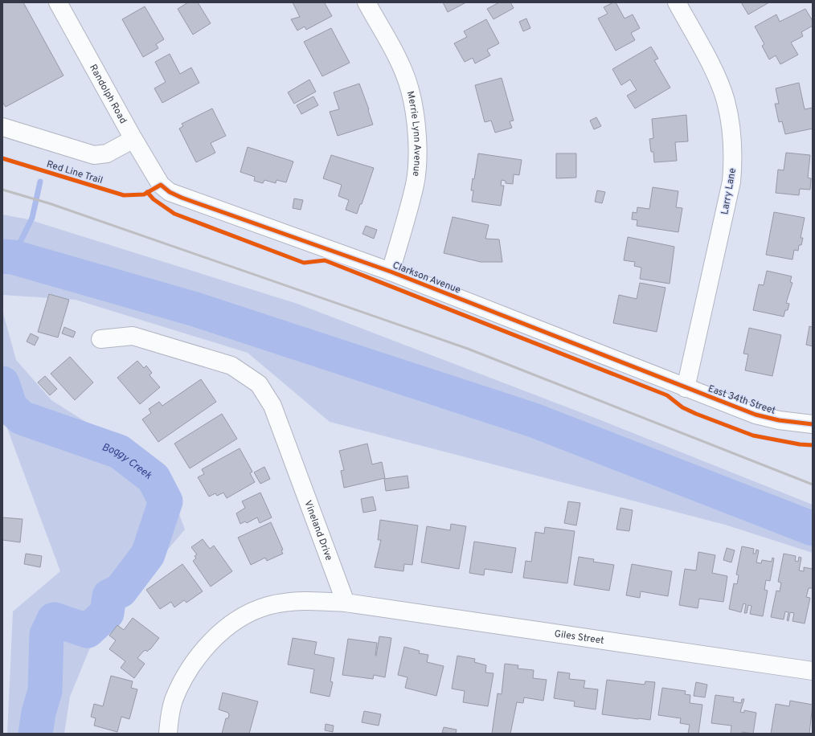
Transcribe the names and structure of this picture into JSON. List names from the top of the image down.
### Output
{
  "streets": {
    "street": [
      "Randolph Road",
      "Merrie Lynn Avenue",
      "Larry Lane",
      "Clarkson Avenue",
      "East 34th Street",
      "Vineland Drive",
      "Giles Street"
    ],
    "cycle path": ["Red Line Trail"]
  },
  "crossings": [
    ["Randolph Road", "Clarkson Avenue"],
    ["Merrie Lynn Avenue", "Clarkson Avenue"],
    ["Larry Lane", "Clarkson Avenue"],
    ["Larry Lane", "East 34th Street"],
    ["Clarkson Avenue", "East 34th Street"],
    ["Vineland Drive", "Giles Street"]
  ],
  "water": ["Boggy Creek"]
}
